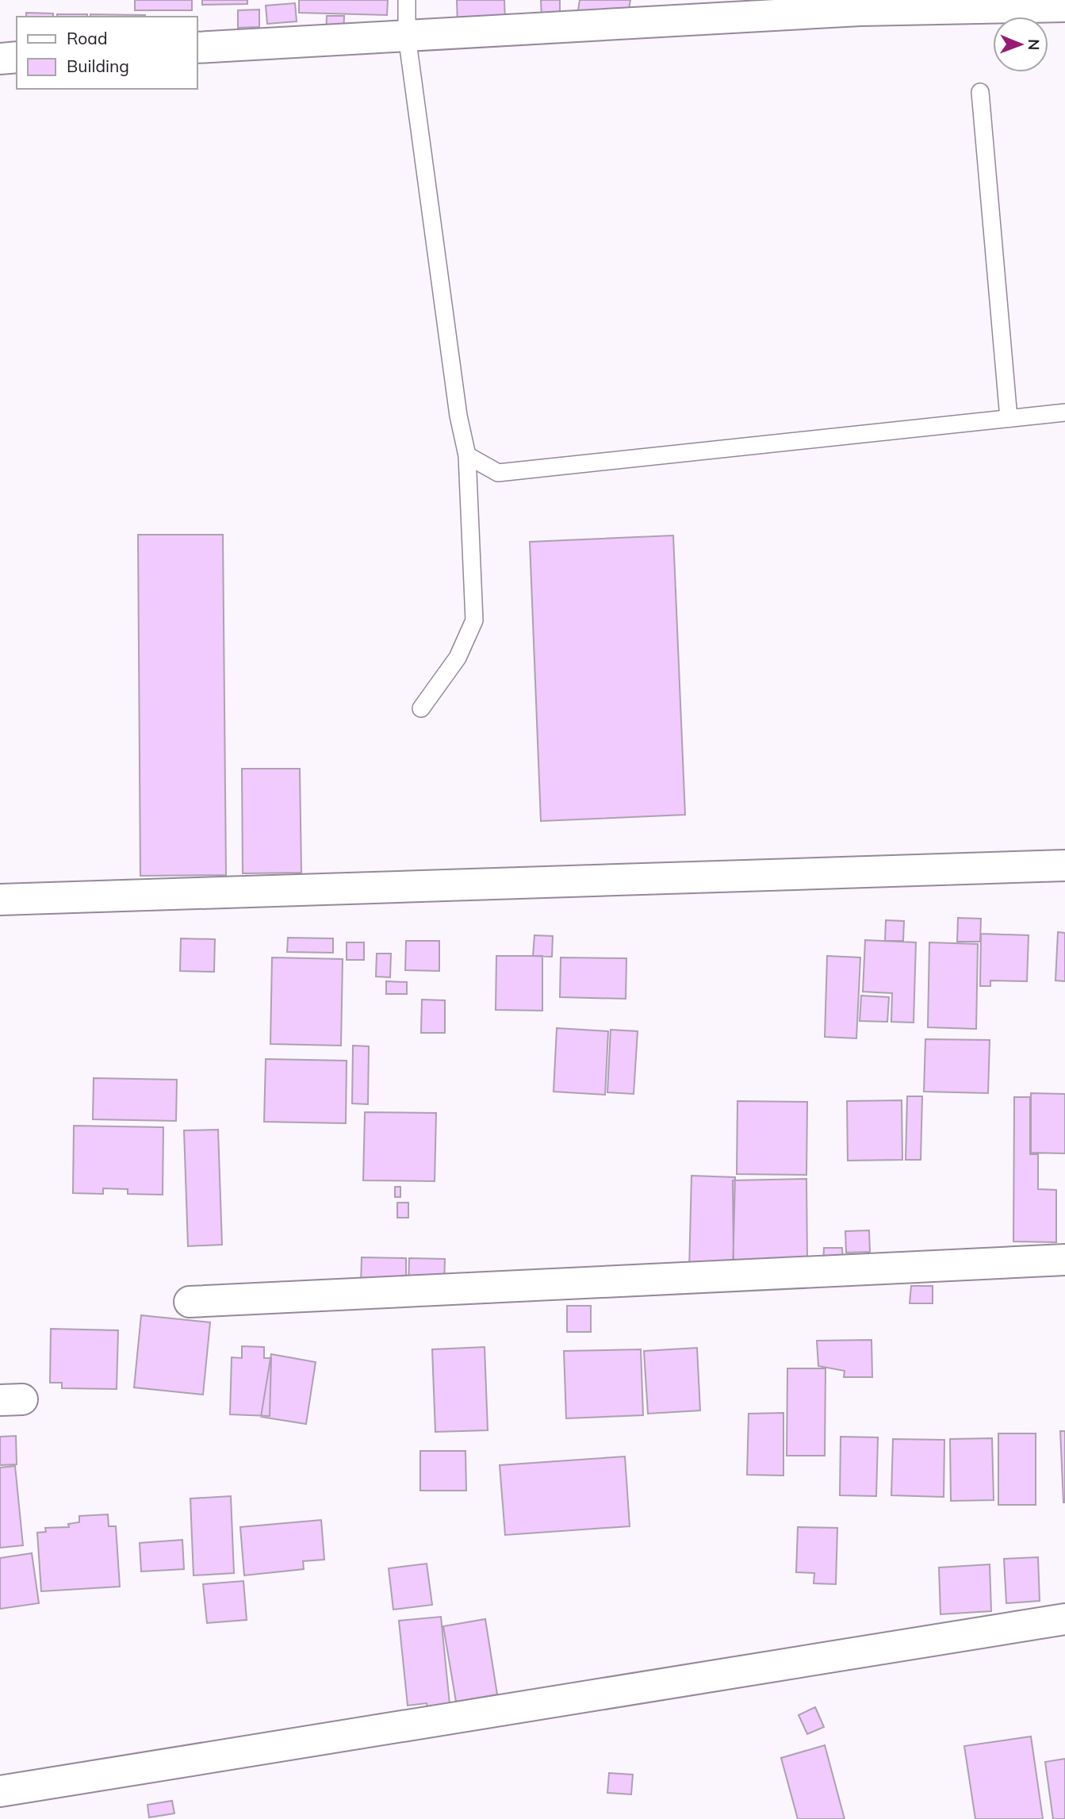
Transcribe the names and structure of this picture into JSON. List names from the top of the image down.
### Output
{
  "legend": ["Road", "Building"],
  "north": "right"
}
